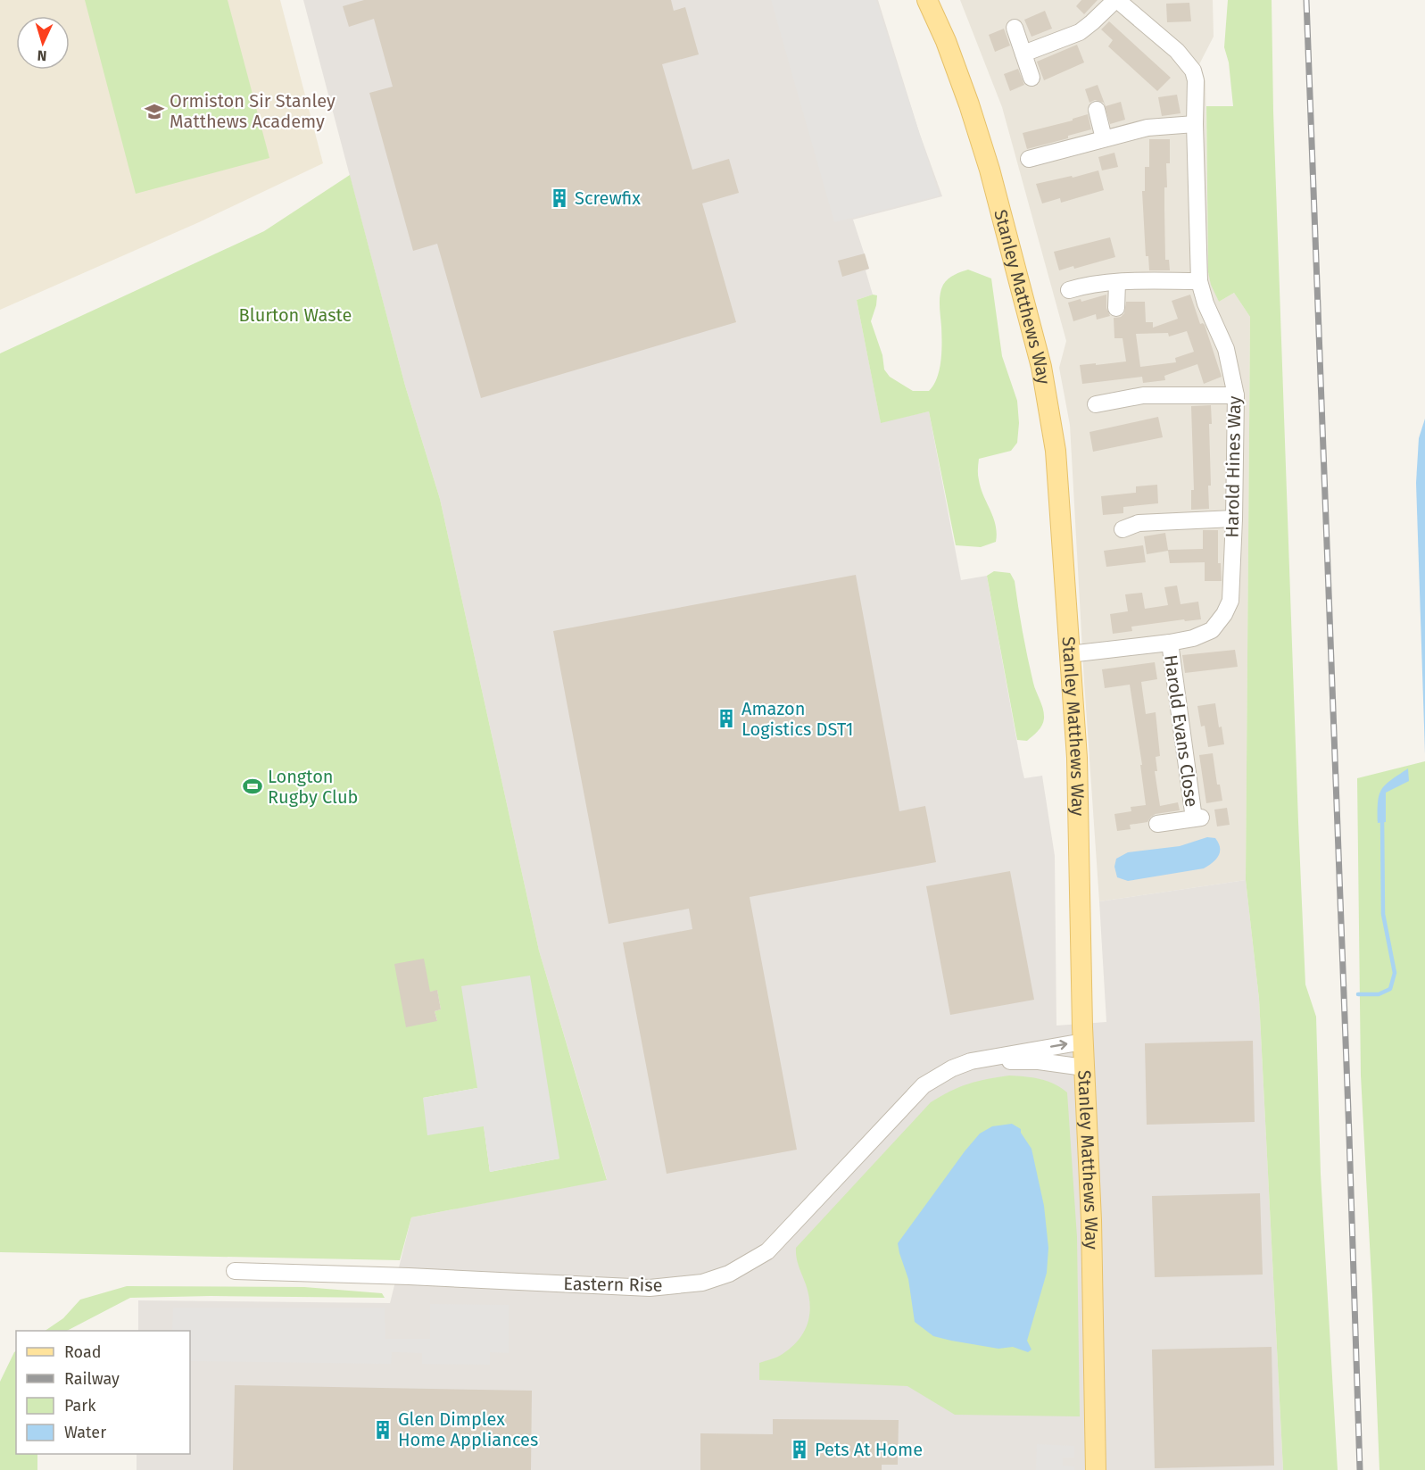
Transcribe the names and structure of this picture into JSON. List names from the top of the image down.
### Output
{
  "streets": {
    "main road": ["Stanley Matthews Way"],
    "street": ["Harold Hines Way", "Harold Evans Close", "Eastern Rise"]
  },
  "crossings": [
    ["Stanley Matthews Way", "Harold Hines Way"],
    ["Stanley Matthews Way", "Eastern Rise"],
    ["Harold Hines Way", "Harold Evans Close"]
  ],
  "parks": ["Blurton Waste"],
  "places": {
    "school or university": ["Ormiston Sir Stanley Matthews Academy"],
    "building": [
      "Screwfix",
      "Amazon Logistics DST1",
      "Glen Dimplex Home Appliances",
      "Pets At Home"
    ],
    "sports": ["Longton Rugby Club"]
  },
  "legend": [
    "Road",
    "Railway",
    "Park",
    "Water"
  ],
  "north": "bottom"
}
